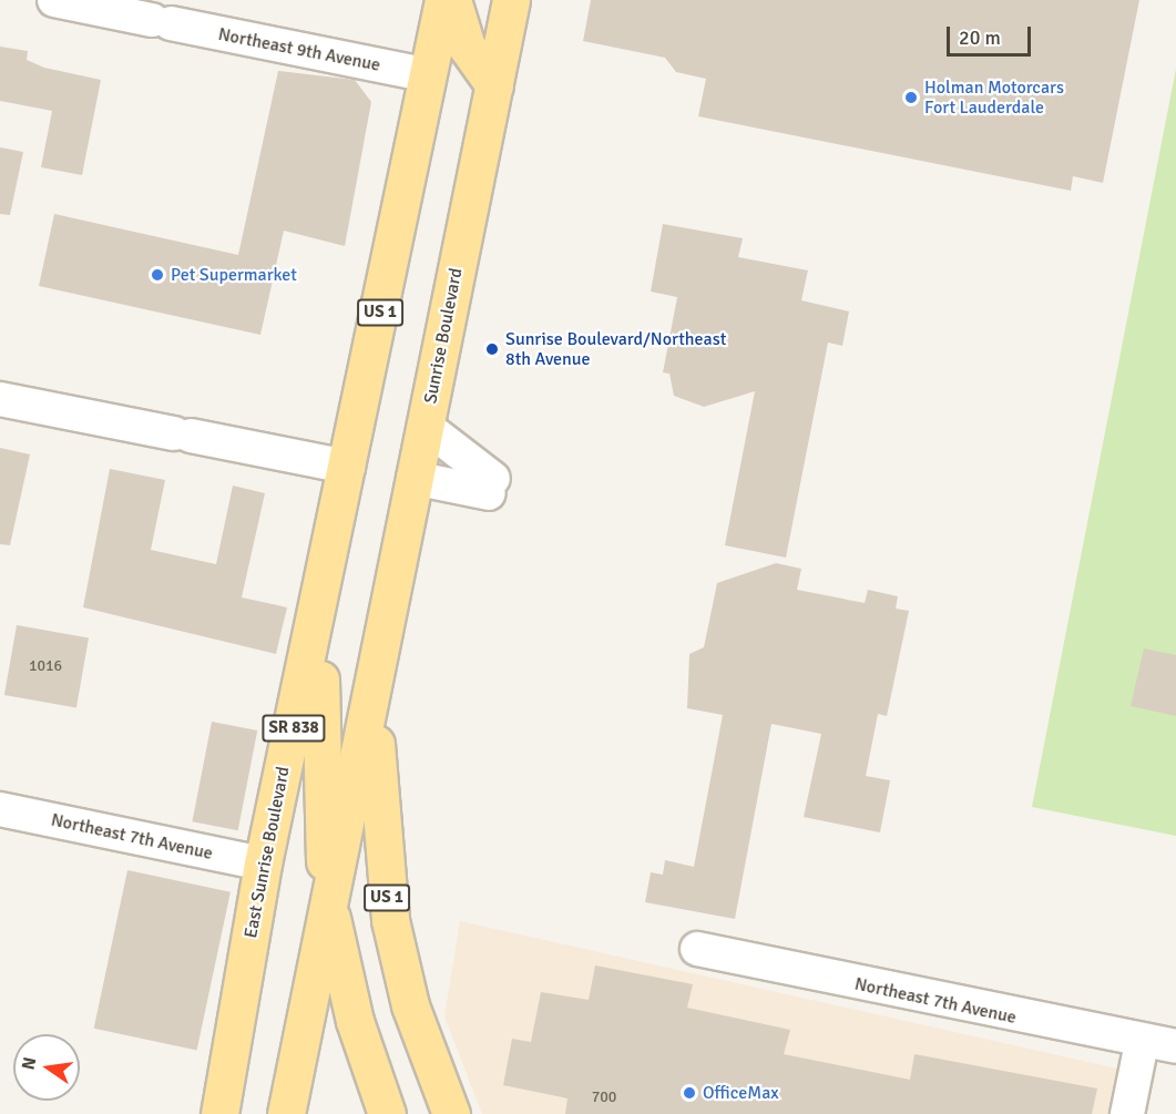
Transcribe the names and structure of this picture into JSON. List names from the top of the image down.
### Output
{
  "streets": {
    "main road": [
      "US 1",
      "Sunrise Boulevard",
      "SR 838",
      "East Sunrise Boulevard"
    ],
    "street": ["Northeast 9th Avenue", "Northeast 7th Avenue"]
  },
  "crossings": [
    ["Northeast 9th Avenue", "US 1"],
    ["US 1", "Sunrise Boulevard"],
    ["US 1", "East Sunrise Boulevard"],
    ["Northeast 7th Avenue", "East Sunrise Boulevard"]
  ],
  "places": [
    "Holman Motorcars Fort Lauderdale",
    "Pet Supermarket",
    "Sunrise Boulevard/Northeast 8th Avenue",
    "OfficeMax"
  ],
  "house_numbers": ["1016", "700"],
  "scale_bar": "20 m",
  "north": "left"
}
